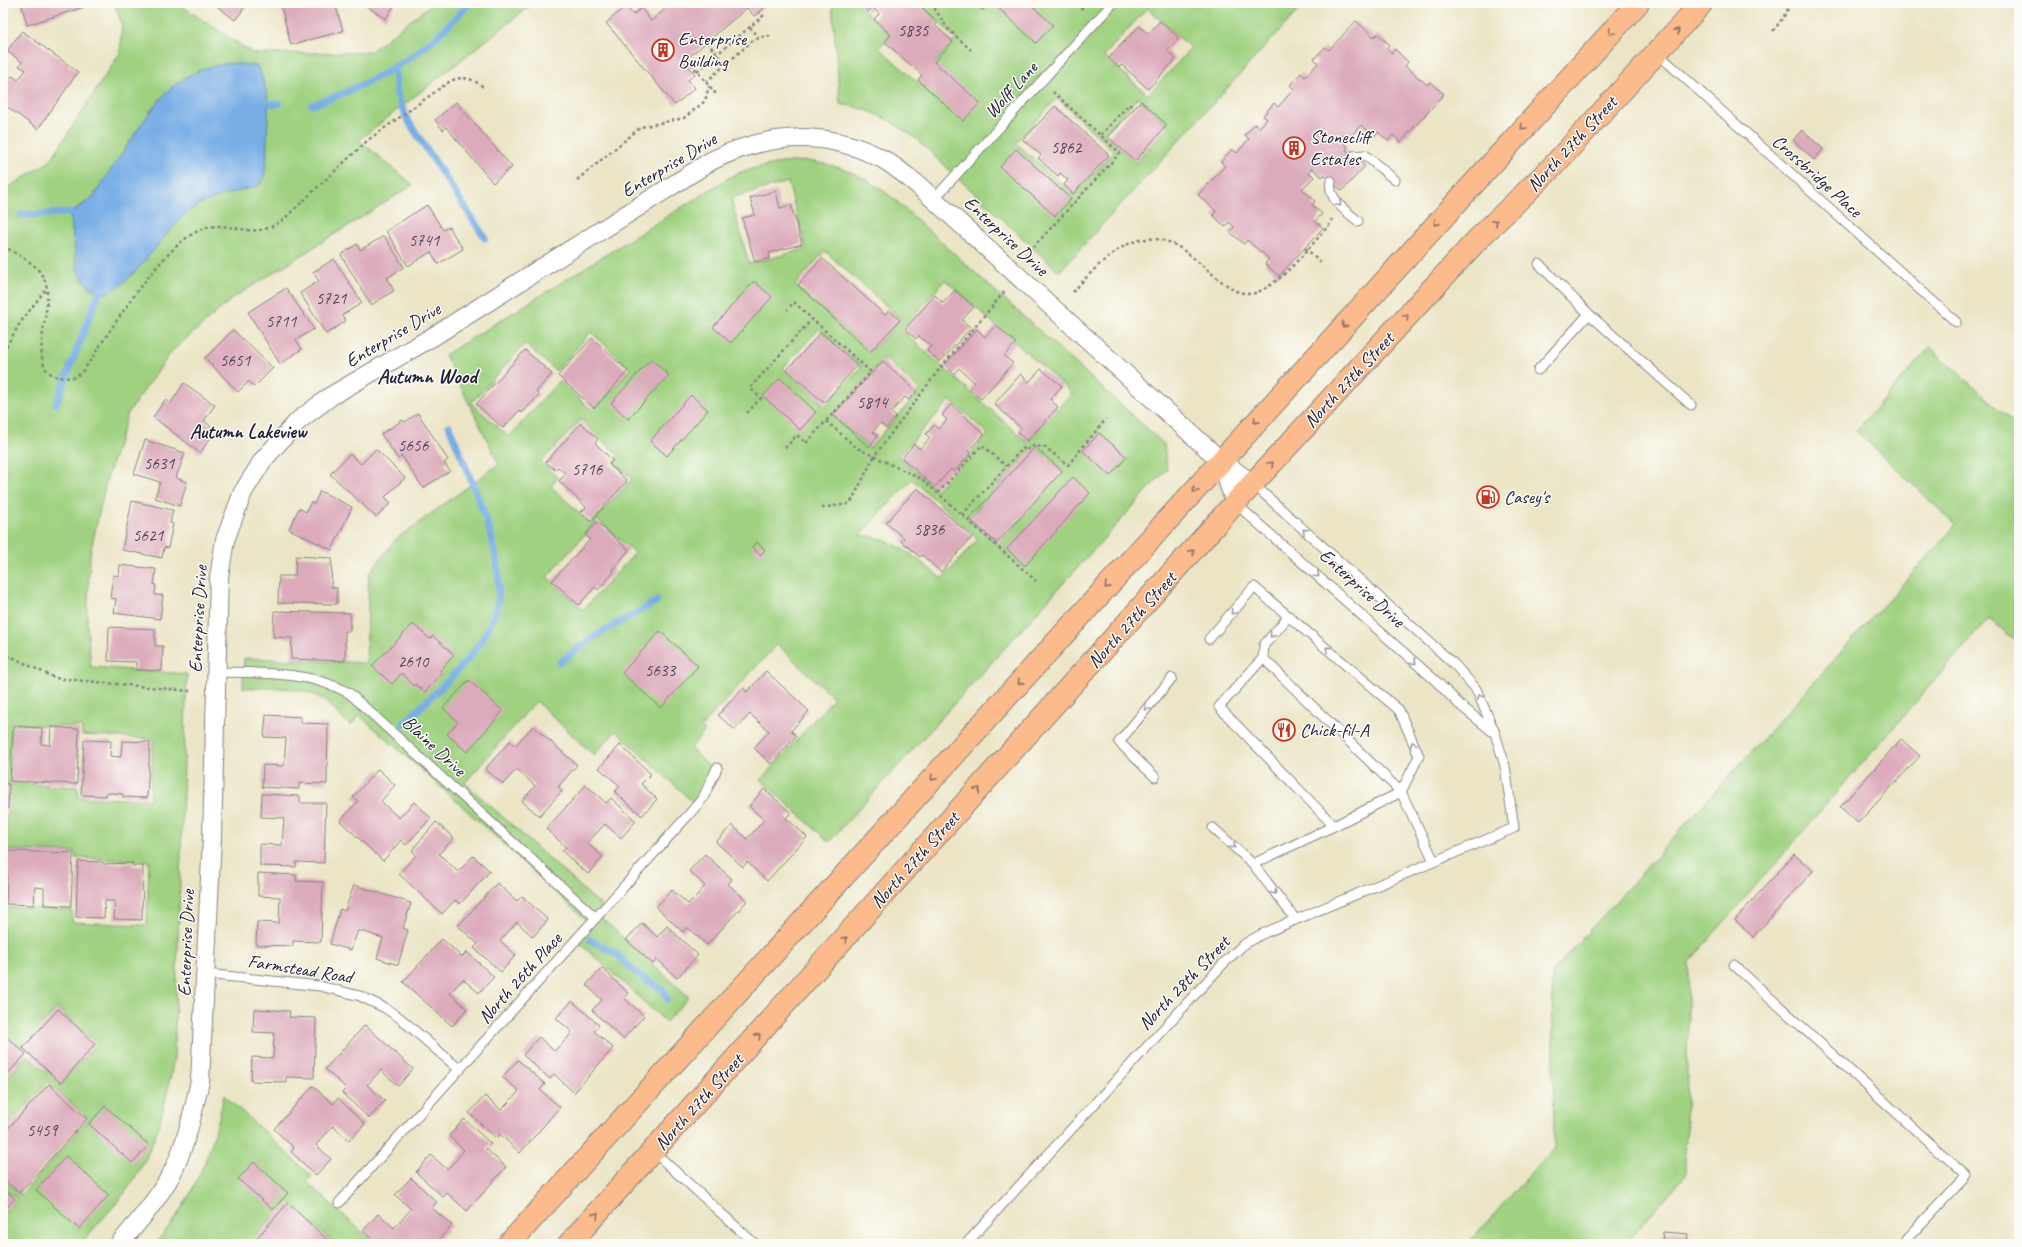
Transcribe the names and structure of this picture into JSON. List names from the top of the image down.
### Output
{
  "streets": {
    "main road": ["North 27th Street"],
    "street": ["Enterprise Drive"],
    "lane": [
      "Wolff Lane",
      "Crossbridge Place",
      "Blaine Drive",
      "Farmstead Road",
      "North 26th Place",
      "North 28th Street"
    ]
  },
  "crossings": [
    ["Wolff Lane", "Enterprise Drive"],
    ["North 27th Street", "Enterprise Drive"],
    ["North 27th Street", "Crossbridge Place"],
    ["Enterprise Drive", "Blaine Drive"],
    ["Enterprise Drive", "Farmstead Road"],
    ["Enterprise Drive", "North 28th Street"],
    ["Blaine Drive", "North 26th Place"],
    ["Farmstead Road", "North 26th Place"]
  ],
  "districts": ["Autumn Wood", "Autumn Lakeview"],
  "places": {
    "building": ["Enterprise Building", "Stonecliff Estates"],
    "fuel station": ["Casey's"],
    "restaurant": ["Chick-fil-A"]
  },
  "house_numbers": [
    "5835",
    "5862",
    "5741",
    "5721",
    "5711",
    "5651",
    "5814",
    "5656",
    "5631",
    "5716",
    "5836",
    "5621",
    "2610",
    "5633",
    "5459"
  ]
}
